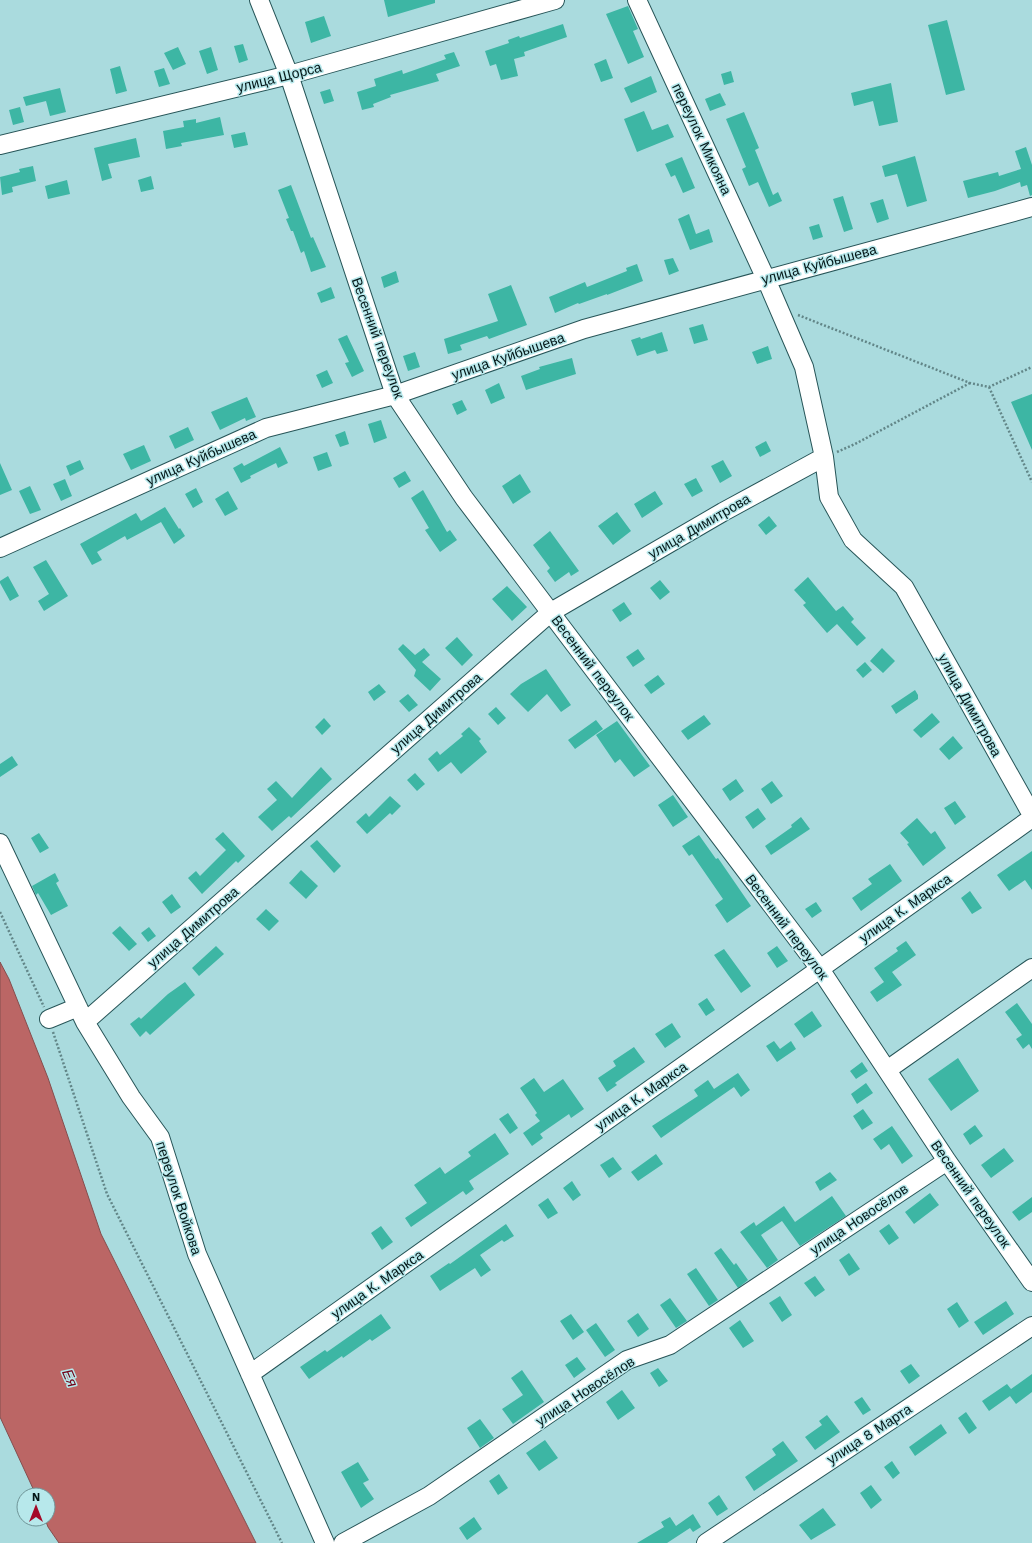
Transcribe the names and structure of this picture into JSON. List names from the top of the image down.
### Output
{
  "streets": {
    "street": [
      "улица Щорса",
      "переулок Микояна",
      "улица Куйбышева",
      "Весенний переулок",
      "улица Димитрова",
      "улица К. Маркса",
      "переулок Войкова",
      "улица Новосёлов",
      "улица 8 Марта"
    ]
  },
  "crossings": [
    ["улица Щорса", "Весенний переулок"],
    ["переулок Микояна", "улица Куйбышева"],
    ["переулок Микояна", "улица Димитрова"],
    ["улица Куйбышева", "Весенний переулок"],
    ["улица Куйбышева", "улица Димитрова"],
    ["Весенний переулок", "улица Димитрова"],
    ["Весенний переулок", "улица К. Маркса"],
    ["Весенний переулок", "улица Новосёлов"],
    ["улица Димитрова", "улица К. Маркса"],
    ["улица Димитрова", "переулок Войкова"],
    ["улица К. Маркса", "переулок Войкова"]
  ],
  "water": ["Ея"],
  "north": "top"
}
